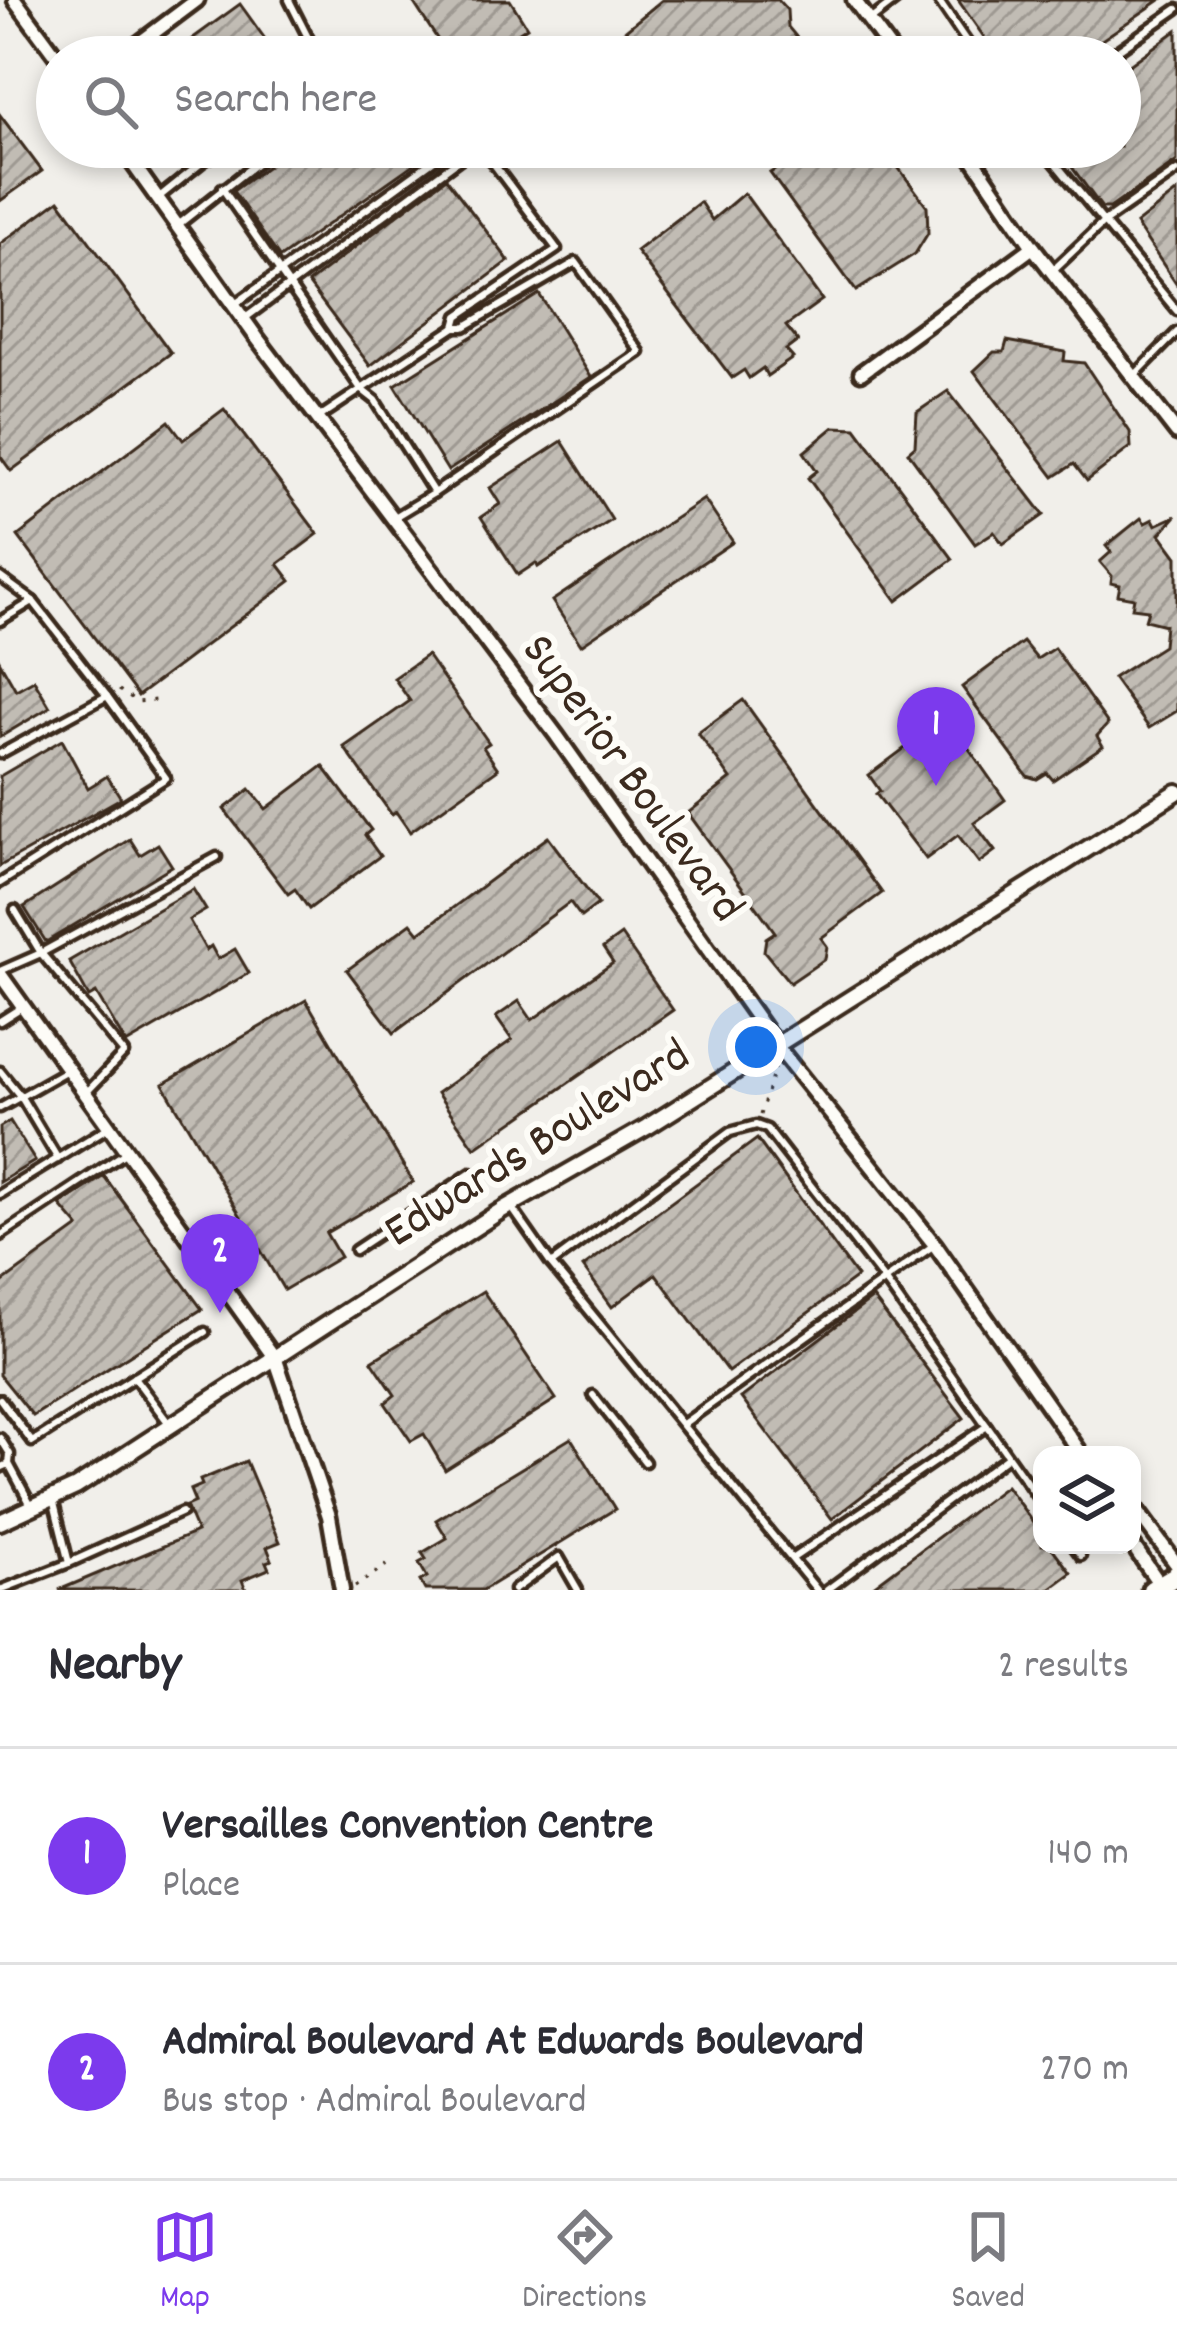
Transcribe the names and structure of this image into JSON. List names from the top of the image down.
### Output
{
  "streets": {
    "street": ["Superior Boulevard", "Edwards Boulevard"]
  },
  "crossings": [
    ["Superior Boulevard", "Edwards Boulevard"]
  ],
  "page": {
    "search": "Search here",
    "pins": ["1", "2"],
    "heading": ["Nearby", "2 results"],
    "list": [
      {
        "mark": "1",
        "name": "Versailles Convention Centre",
        "note": "Place",
        "value": "140 m"
      },
      {
        "mark": "2",
        "name": "Admiral Boulevard At Edwards Boulevard",
        "note": "Bus stop · Admiral Boulevard",
        "value": "270 m"
      }
    ],
    "nav": ["Map", "Directions", "Saved"]
  }
}
